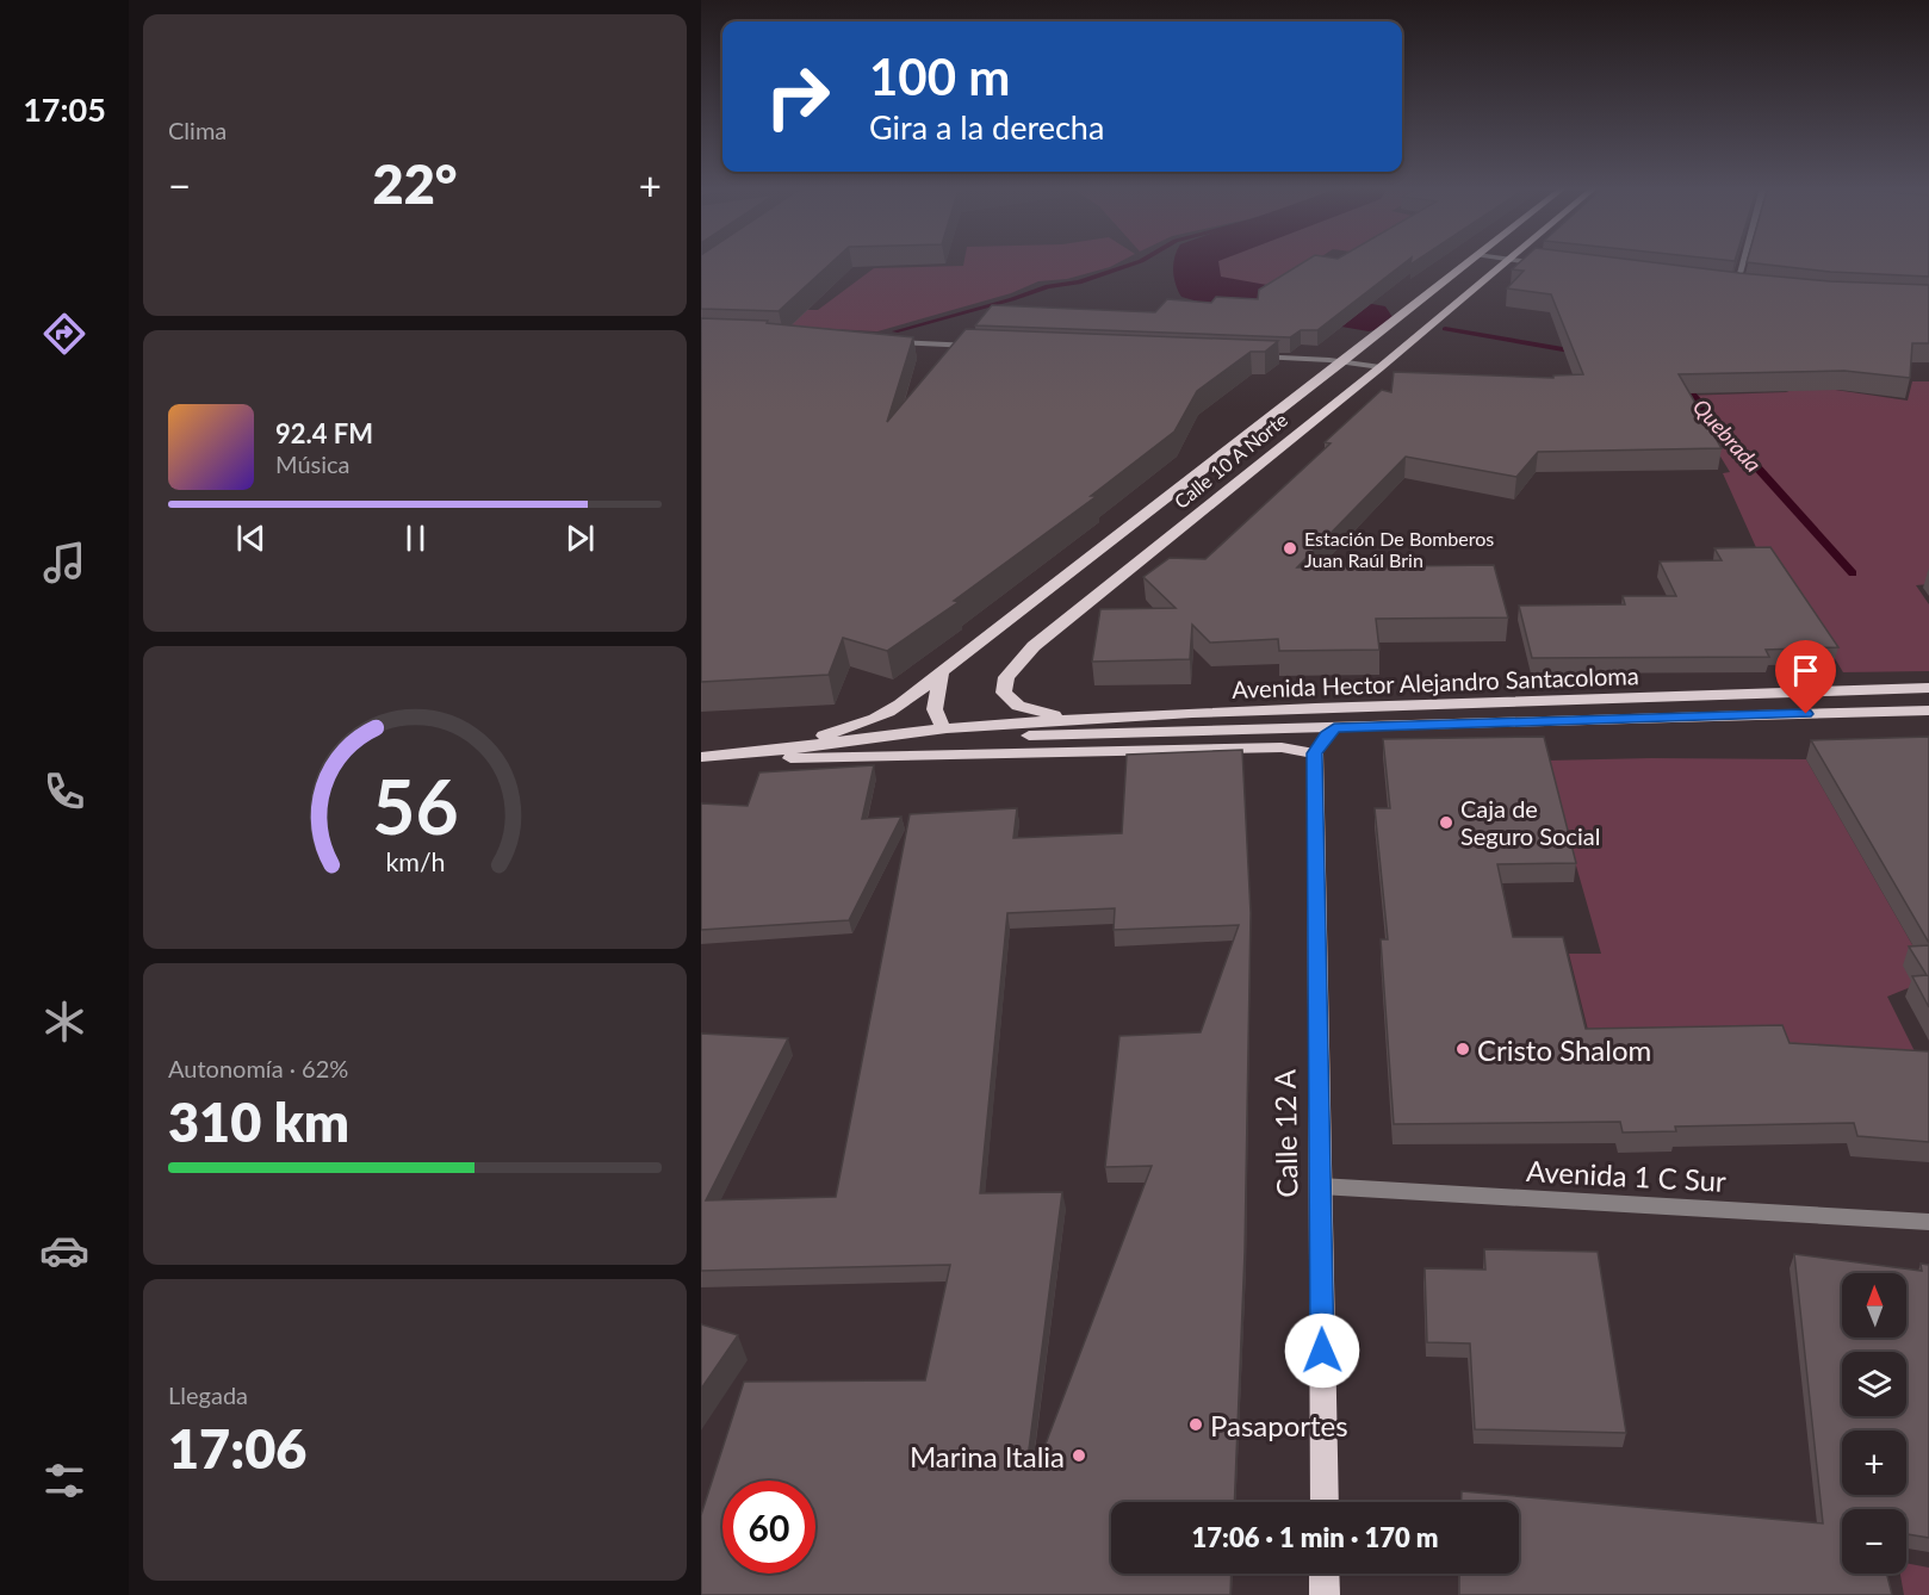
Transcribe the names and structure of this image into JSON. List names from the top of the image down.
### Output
{
  "streets": {
    "main road": ["Calle 10 A Norte", "Avenida Hector Alejandro Santacoloma", "Calle 12 A"],
    "street": ["Avenida 1 C Sur"]
  },
  "crossings": [
    ["Calle 10 A Norte", "Avenida Hector Alejandro Santacoloma"],
    ["Calle 12 A", "Avenida 1 C Sur"]
  ],
  "water": ["Quebrada"],
  "places": [
    "Estación De Bomberos Juan Raúl Brin",
    "Caja de Seguro Social",
    "Cristo Shalom",
    "Pasaportes",
    "Marina Italia"
  ],
  "north": "top",
  "page": {
    "tabs": "17:05",
    "tile": [
      "Clima",
      ["Autonomía · 62%", "310 km"],
      ["Llegada", "17:06"]
    ],
    "turn": ["100 m", "Gira a la derecha"],
    "heat": ["−", "22°", "+"],
    "song": ["92.4 FM", "Música"],
    "map_buttons": ["+", "−"],
    "limit": "60",
    "trip": "17:06 · 1 min · 170 m",
    "gauge": ["56", "km/h"]
  }
}
